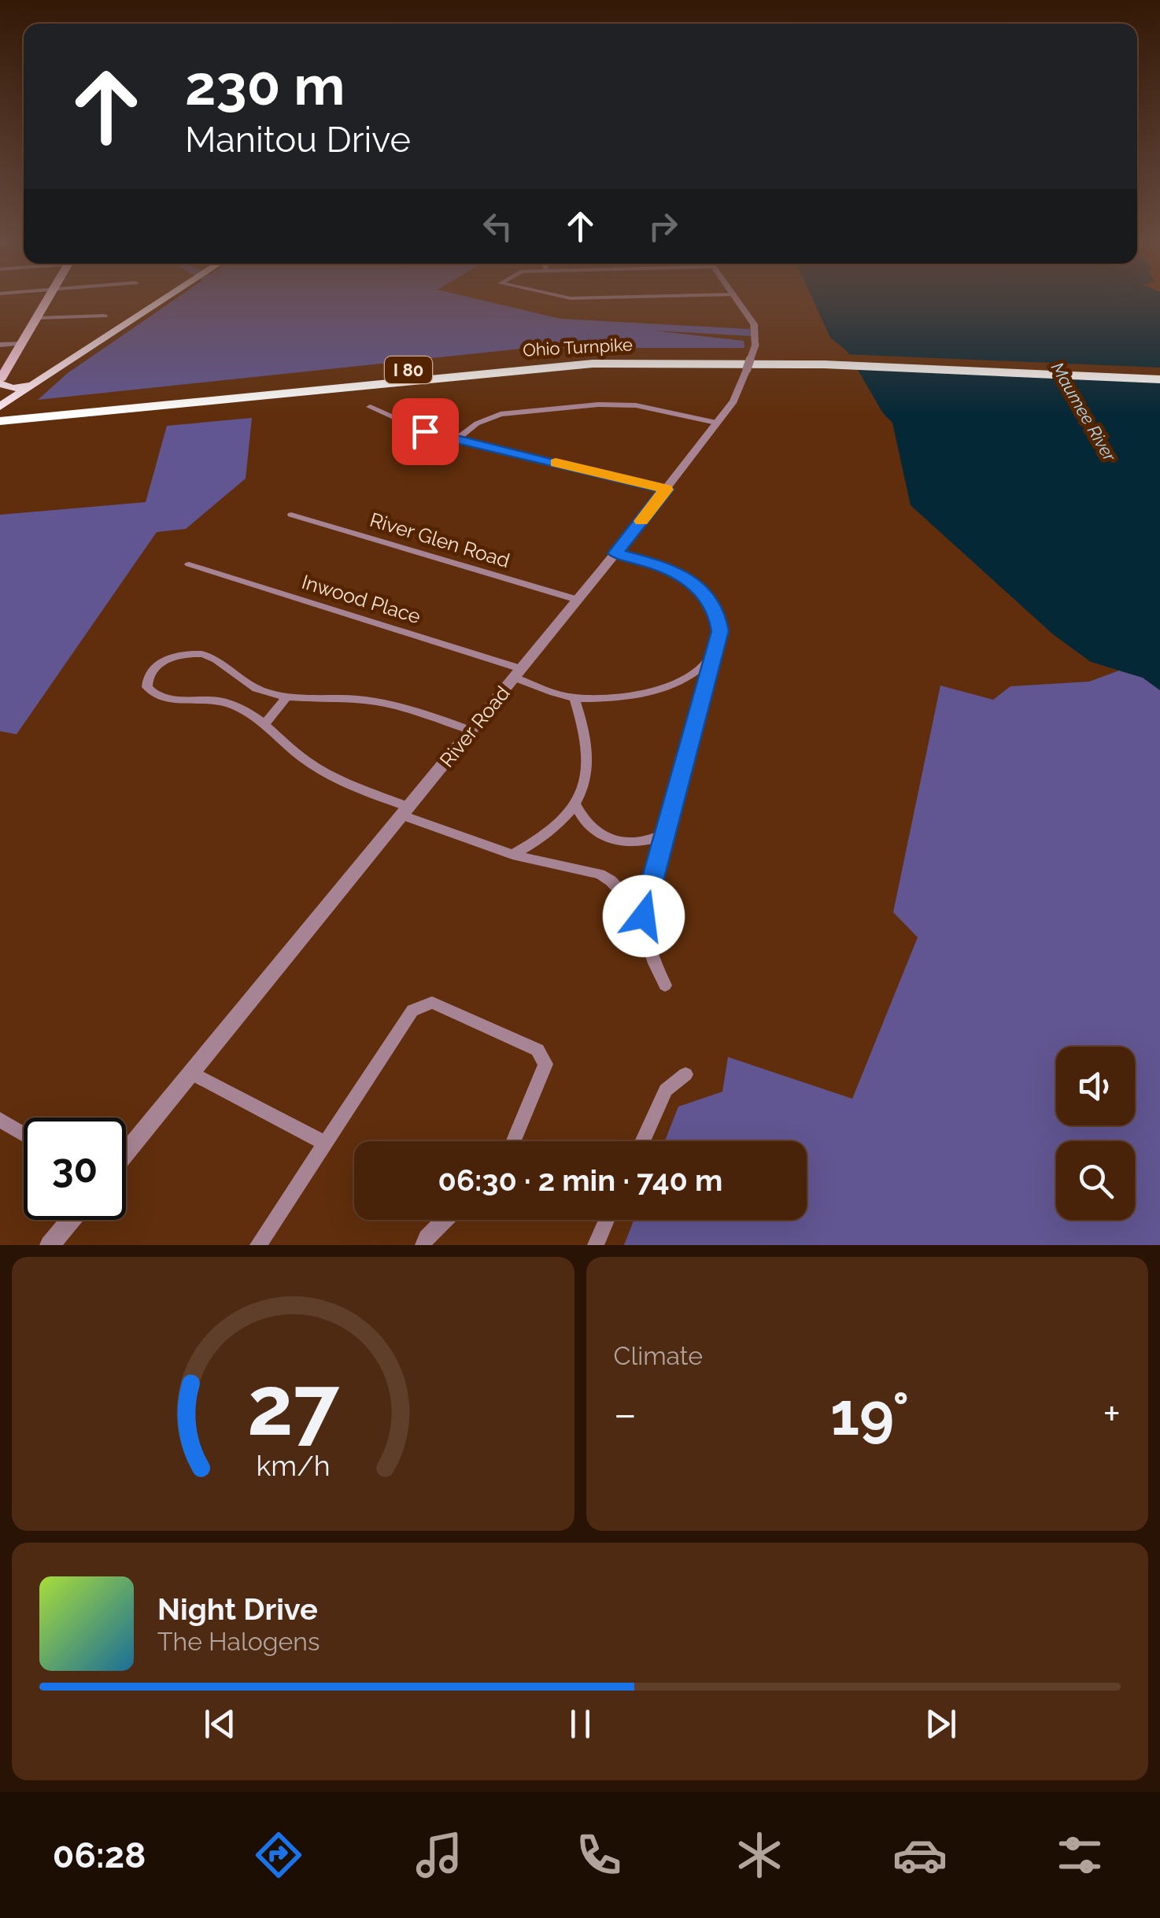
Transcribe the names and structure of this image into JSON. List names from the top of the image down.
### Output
{
  "streets": {
    "highway": ["Ohio Turnpike", "I 80"],
    "street": ["River Glen Road", "Inwood Place", "River Road"]
  },
  "crossings": [
    ["River Glen Road", "River Road"],
    ["Inwood Place", "River Road"]
  ],
  "water": ["Maumee River"],
  "page": {
    "turn": ["230 m", "Manitou Drive"],
    "limit": "30",
    "trip": "06:30 · 2 min · 740 m",
    "tile": "Climate",
    "heat": ["−", "19°", "+"],
    "song": ["Night Drive", "The Halogens"],
    "tabs": "06:28",
    "gauge": ["27", "km/h"]
  }
}
